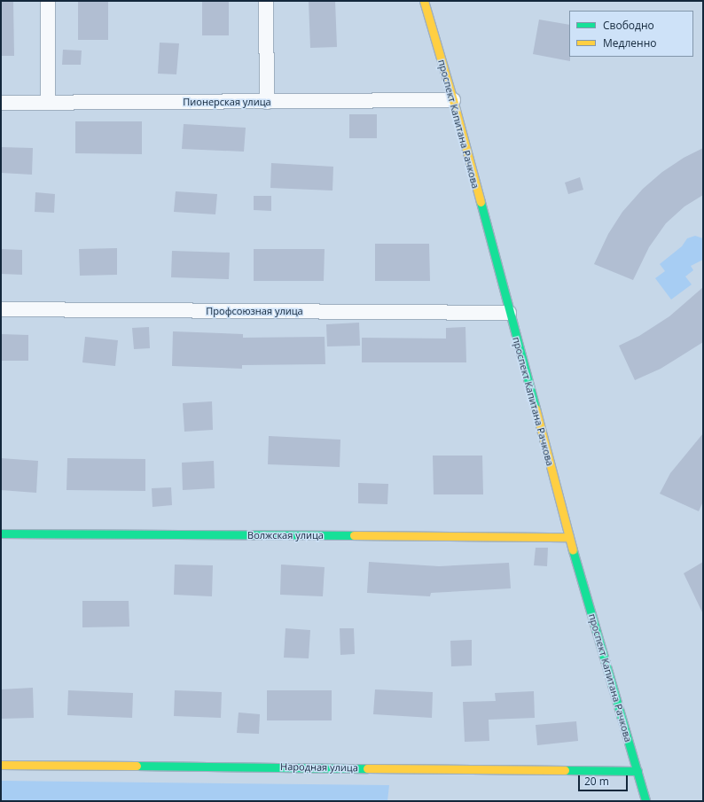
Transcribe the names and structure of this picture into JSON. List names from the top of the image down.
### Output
{
  "streets": {
    "street": [
      "Пионерская улица",
      "проспект Капитана Рачкова",
      "Профсоюзная улица",
      "Волжская улица",
      "Народная улица"
    ]
  },
  "crossings": [
    ["Пионерская улица", "проспект Капитана Рачкова"],
    ["проспект Капитана Рачкова", "Профсоюзная улица"],
    ["проспект Капитана Рачкова", "Волжская улица"],
    ["проспект Капитана Рачкова", "Народная улица"]
  ],
  "legend": ["Свободно", "Медленно"],
  "scale_bar": "20 m"
}
